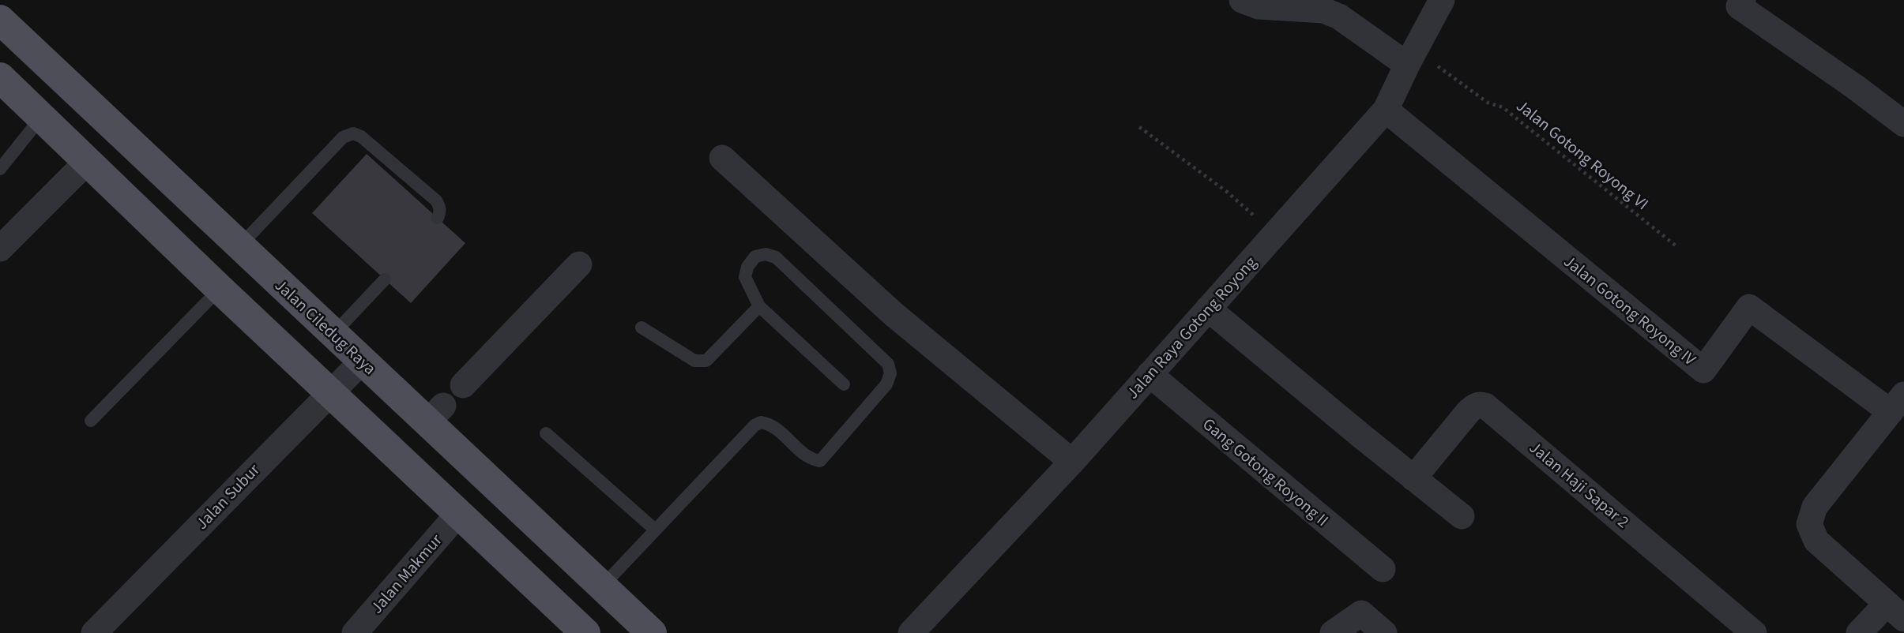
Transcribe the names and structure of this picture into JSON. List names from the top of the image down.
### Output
{
  "streets": {
    "main road": ["Jalan Ciledug Raya"],
    "street": [
      "Jalan Gotong Royong IV",
      "Jalan Raya Gotong Royong",
      "Gang Gotong Royong II",
      "Jalan Haji Sapar 2",
      "Jalan Subur",
      "Jalan Makmur"
    ],
    "path": ["Jalan Gotong Royong VI"]
  },
  "crossings": [
    ["Jalan Gotong Royong VI", "Jalan Raya Gotong Royong"],
    ["Jalan Gotong Royong IV", "Jalan Raya Gotong Royong"],
    ["Jalan Ciledug Raya", "Jalan Subur"],
    ["Jalan Raya Gotong Royong", "Gang Gotong Royong II"]
  ]
}
